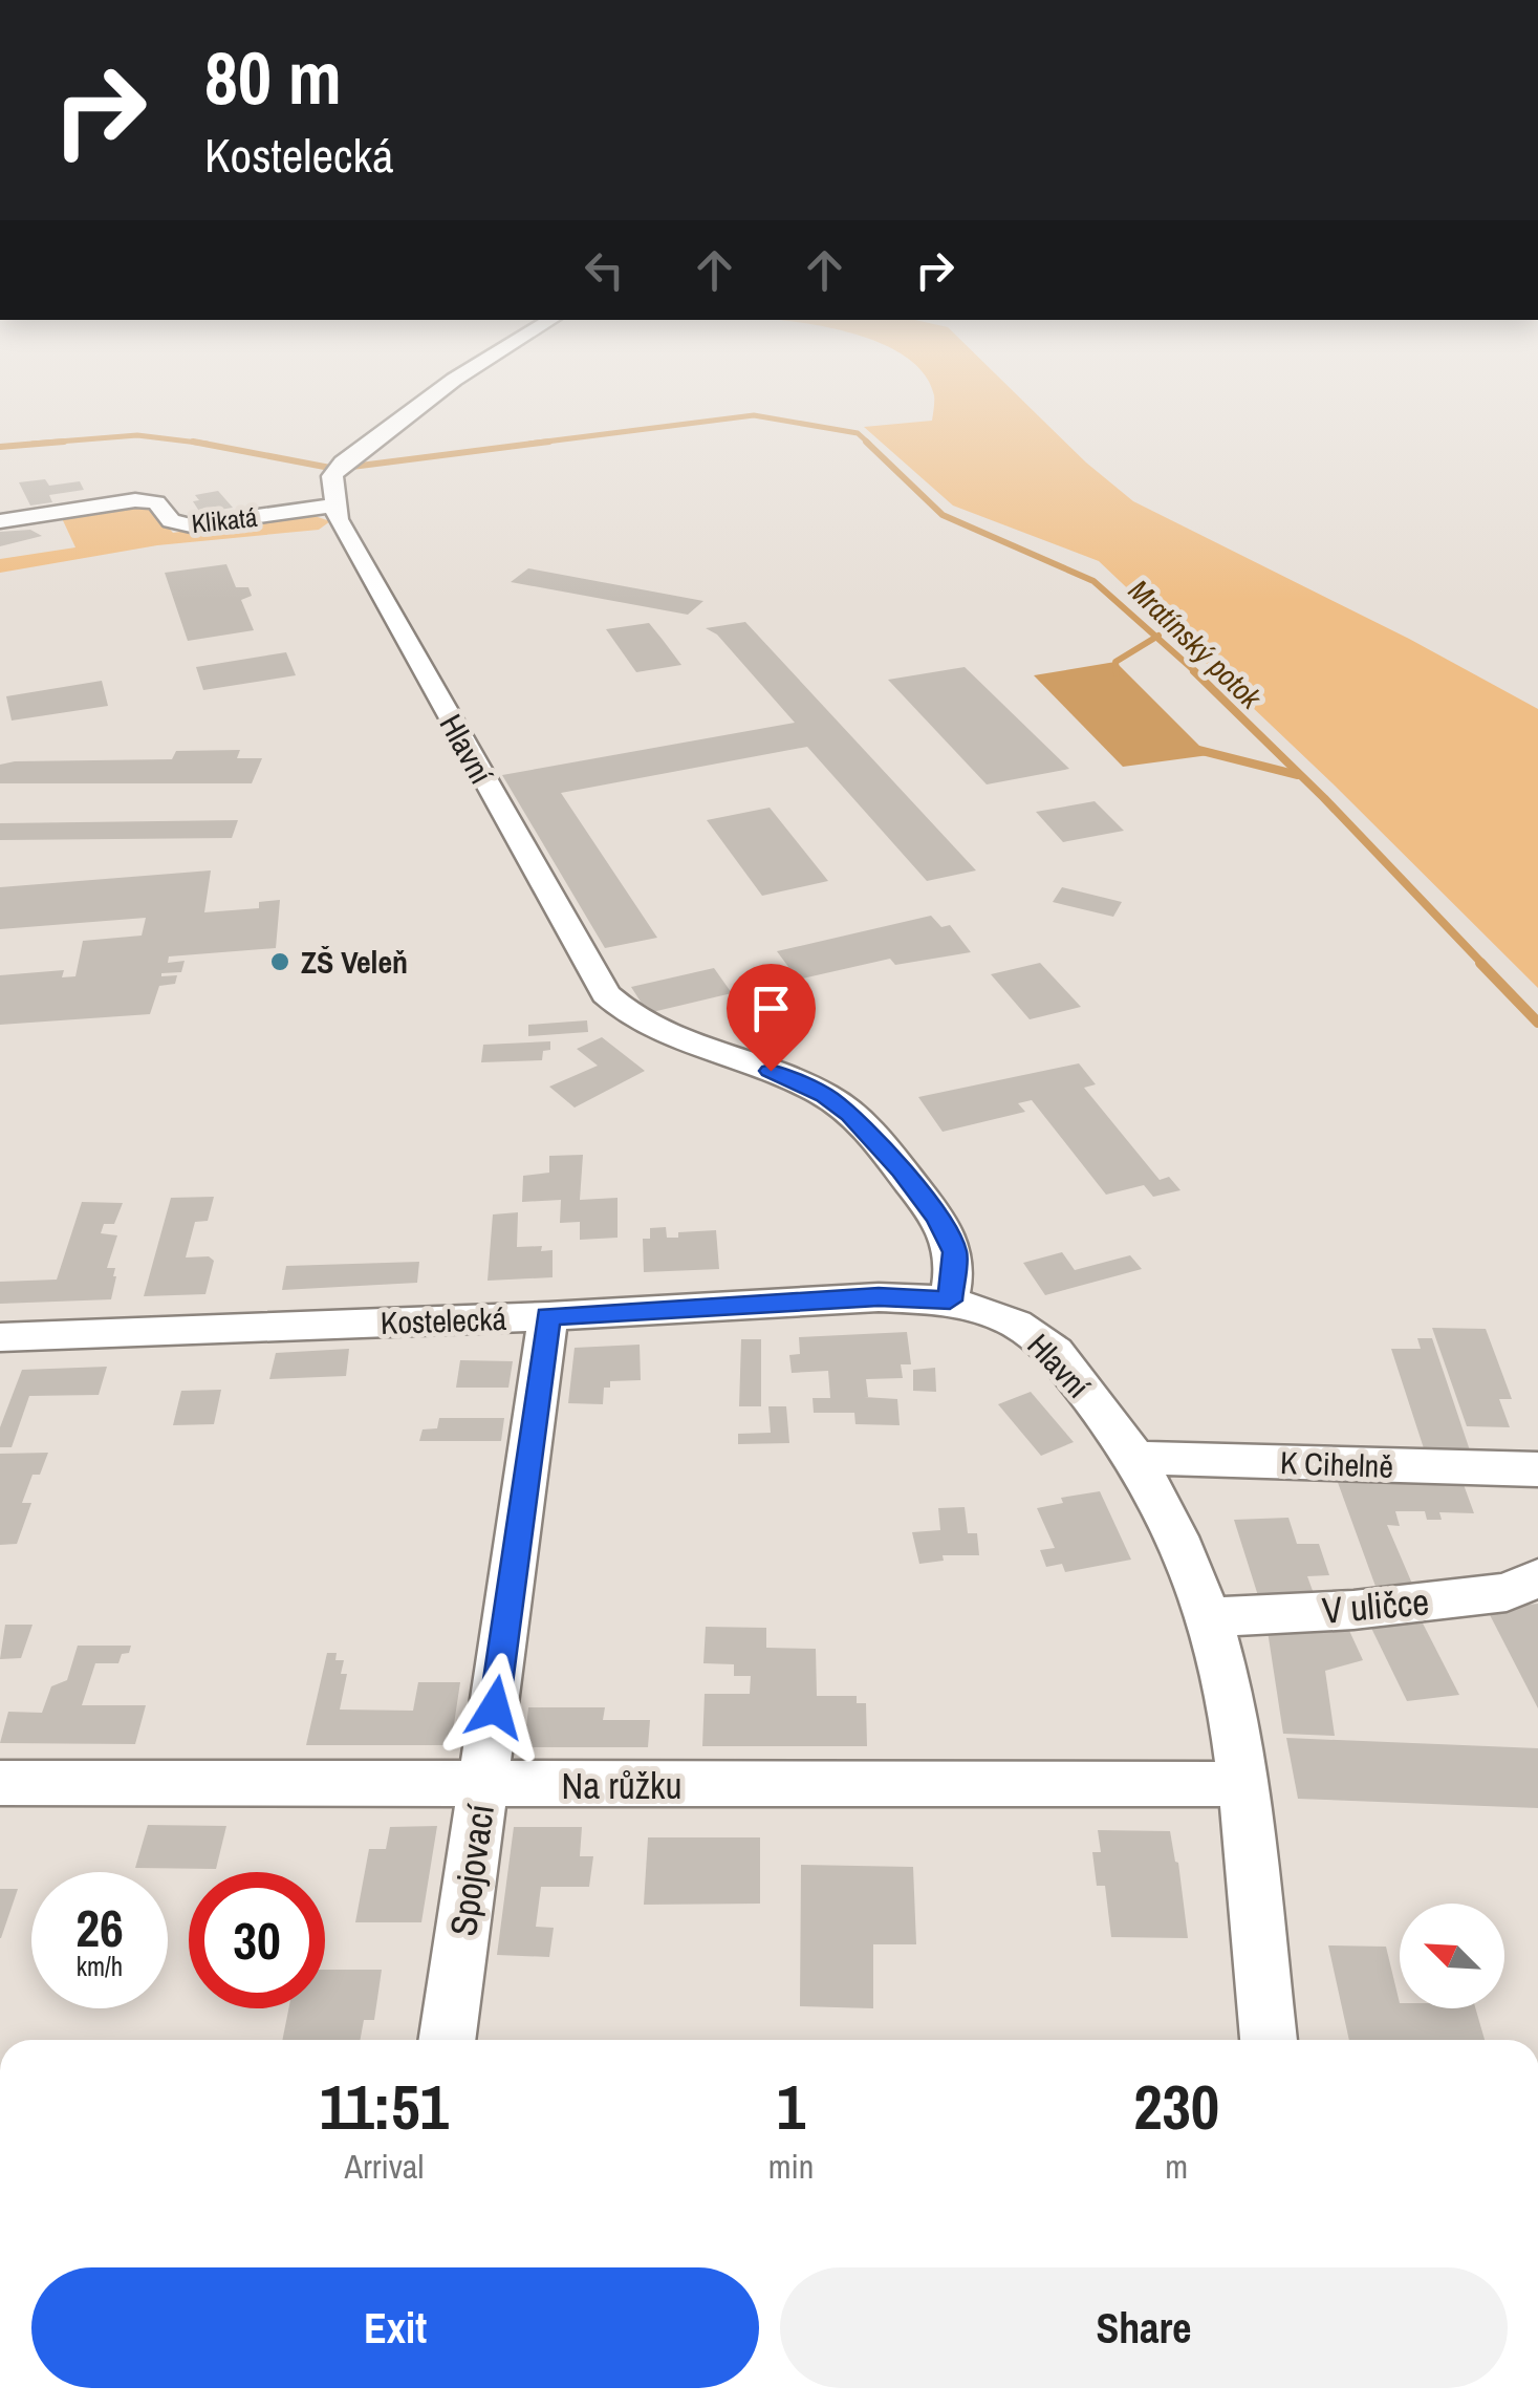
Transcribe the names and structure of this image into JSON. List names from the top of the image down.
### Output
{
  "streets": {
    "street": [
      "Klikatá",
      "Hlavní",
      "Kostelecká",
      "K Cihelně",
      "V uličce",
      "Na růžku",
      "Spojovací"
    ]
  },
  "crossings": [
    ["Klikatá", "Hlavní"],
    ["Hlavní", "Kostelecká"],
    ["Hlavní", "K Cihelně"],
    ["Hlavní", "V uličce"],
    ["Hlavní", "Na růžku"],
    ["Kostelecká", "Spojovací"],
    ["Na růžku", "Spojovací"]
  ],
  "water": ["Mratínský potok"],
  "places": ["ZŠ Veleň"],
  "north": "top left",
  "page": {
    "turn": ["80 m", "Kostelecká"],
    "speed": "26 km/h",
    "limit": "30",
    "eta": [
      "11:51",
      "Arrival",
      "1",
      "min",
      "230",
      "m"
    ],
    "buttons": ["Exit", "Share"]
  }
}
